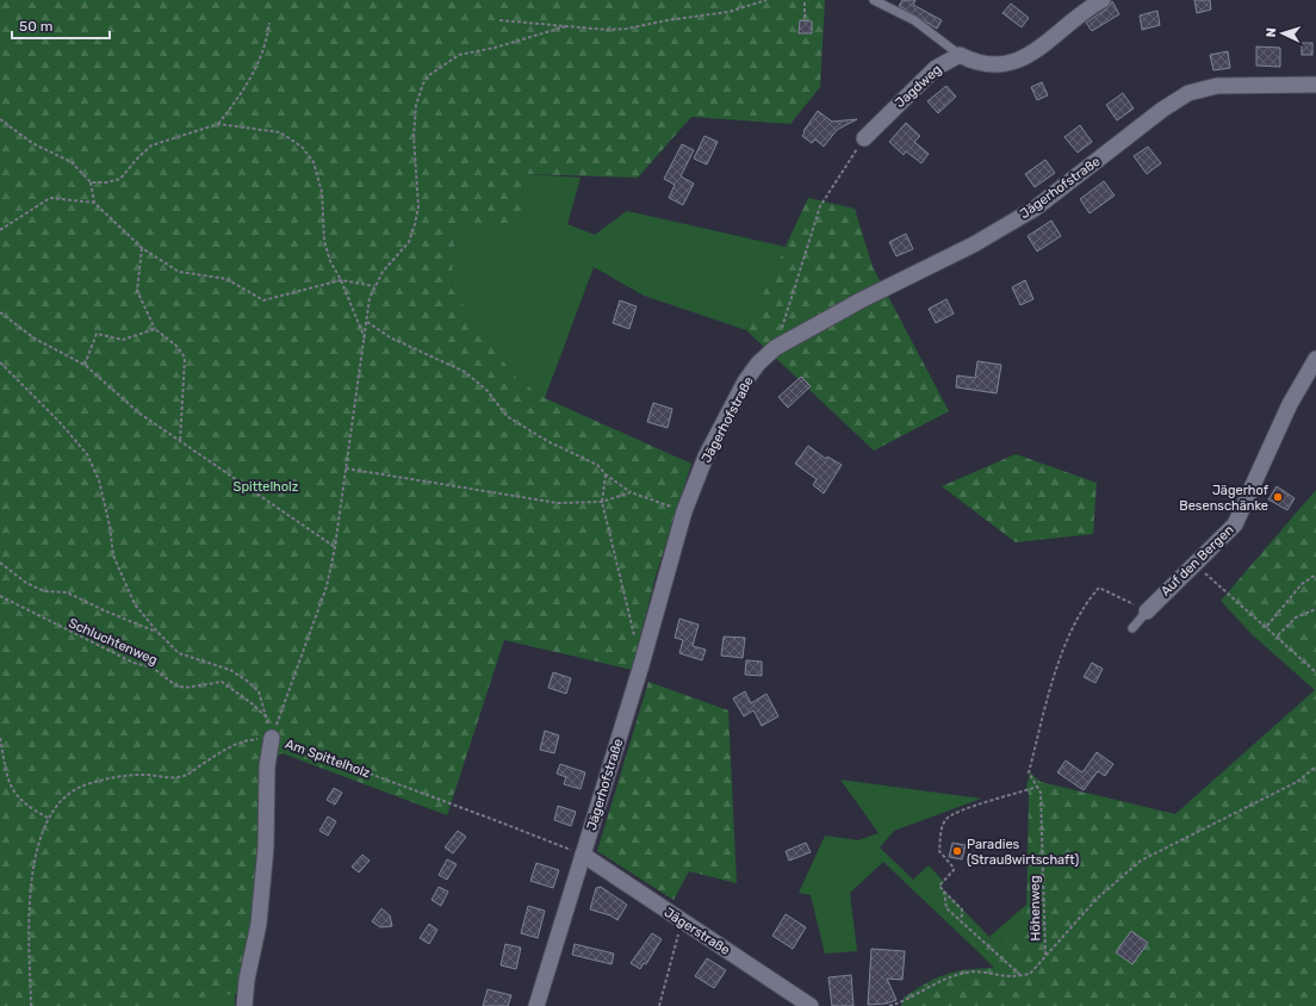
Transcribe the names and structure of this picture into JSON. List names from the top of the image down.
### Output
{
  "streets": {
    "street": [
      "Jagdweg",
      "Jägerhofstraße",
      "Auf den Bergen",
      "Am Spittelholz",
      "Jägerstraße"
    ],
    "path": ["Schluchtenweg", "Höhenweg"]
  },
  "crossings": [
    ["Jägerhofstraße", "Am Spittelholz"],
    ["Jägerhofstraße", "Jägerstraße"],
    ["Auf den Bergen", "Höhenweg"],
    ["Am Spittelholz", "Jägerstraße"]
  ],
  "parks": ["Spittelholz"],
  "places": ["Jägerhof Besenschänke", "Paradies (Straußwirtschaft)"],
  "scale_bar": "50 m",
  "north": "left"
}
